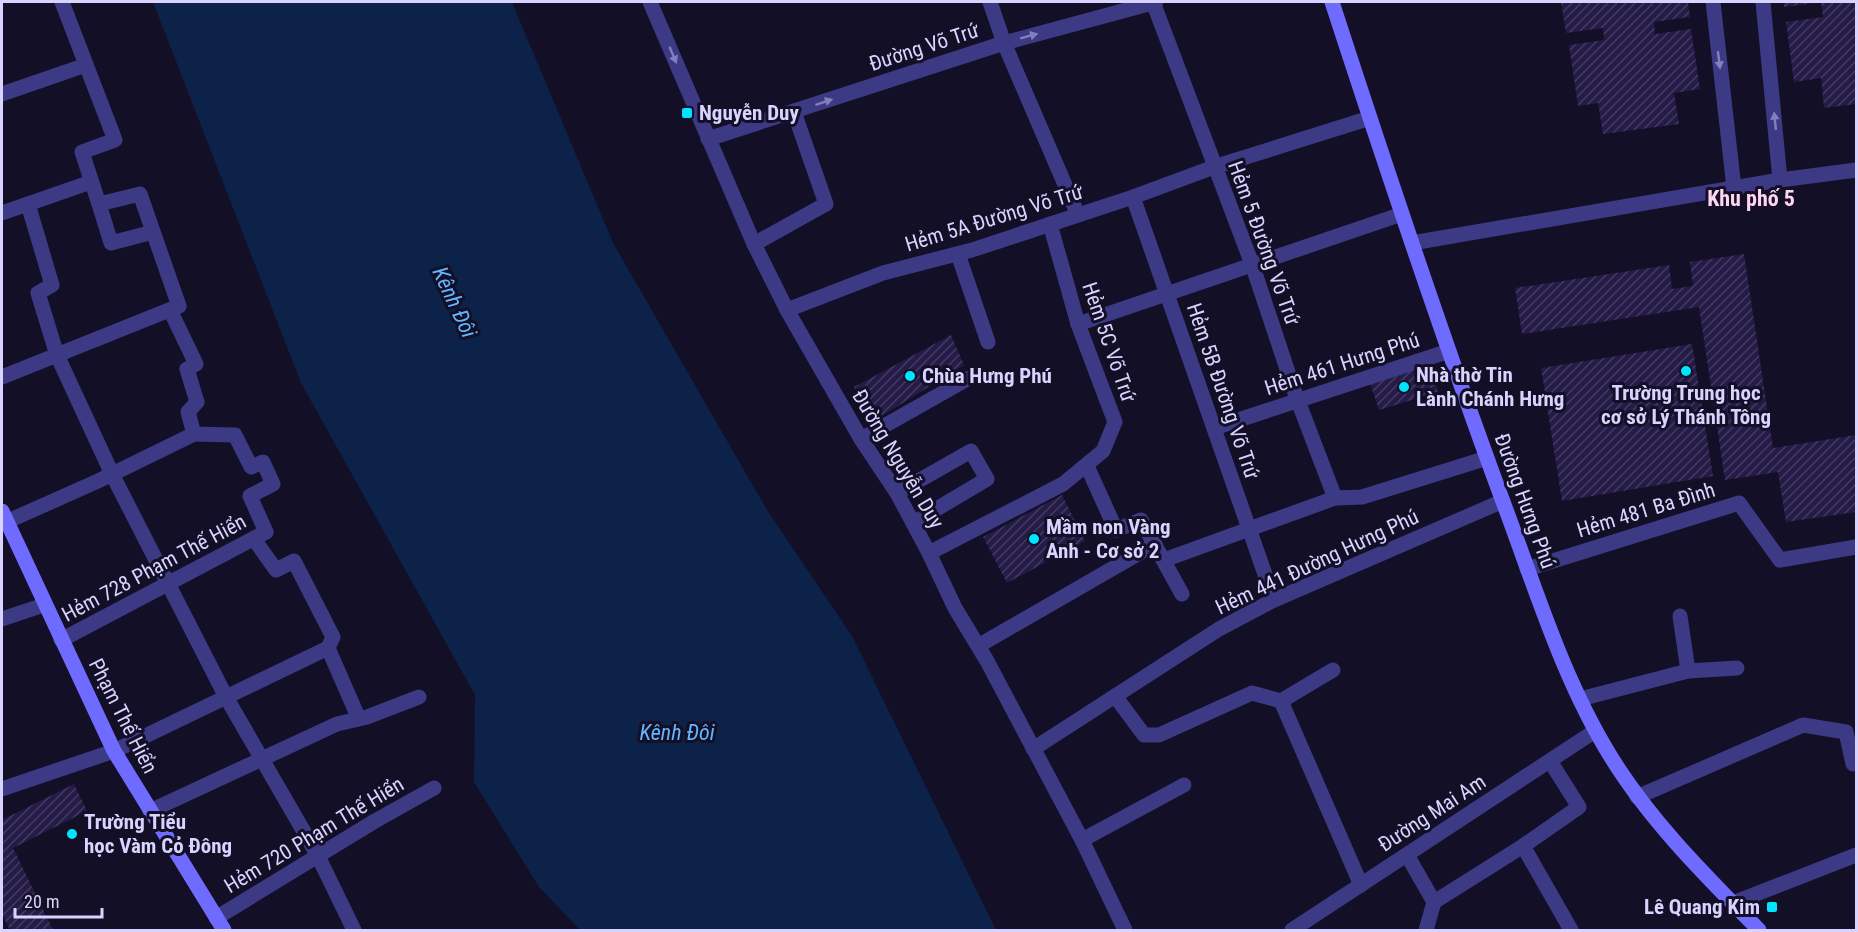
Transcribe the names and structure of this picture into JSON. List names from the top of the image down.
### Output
{
  "streets": {
    "main road": ["Đường Hưng Phú", "Phạm Thế Hiển"],
    "street": [
      "Đường Võ Trứ",
      "Hẻm 5A Đường Võ Trứ",
      "Hẻm 5 Đường Võ Trứ",
      "Hẻm 5C Võ Trứ",
      "Hẻm 461 Hưng Phú",
      "Hẻm 5B Đường Võ Trứ",
      "Đường Nguyễn Duy",
      "Hẻm 481 Ba Đình",
      "Hẻm 441 Đường Hưng Phú",
      "Hẻm 728 Phạm Thế Hiển",
      "Đường Mai Am",
      "Hẻm 720 Phạm Thế Hiển"
    ]
  },
  "crossings": [
    ["Đường Võ Trứ", "Hẻm 5 Đường Võ Trứ"],
    ["Đường Võ Trứ", "Đường Nguyễn Duy"],
    ["Hẻm 5A Đường Võ Trứ", "Hẻm 5 Đường Võ Trứ"],
    ["Hẻm 5A Đường Võ Trứ", "Hẻm 5C Võ Trứ"],
    ["Hẻm 5A Đường Võ Trứ", "Hẻm 5B Đường Võ Trứ"],
    ["Hẻm 5A Đường Võ Trứ", "Đường Nguyễn Duy"],
    ["Hẻm 5A Đường Võ Trứ", "Đường Hưng Phú"],
    ["Hẻm 5 Đường Võ Trứ", "Hẻm 461 Hưng Phú"],
    ["Hẻm 5C Võ Trứ", "Đường Nguyễn Duy"],
    ["Hẻm 461 Hưng Phú", "Hẻm 5B Đường Võ Trứ"],
    ["Hẻm 461 Hưng Phú", "Đường Hưng Phú"],
    ["Hẻm 5B Đường Võ Trứ", "Hẻm 441 Đường Hưng Phú"],
    ["Đường Nguyễn Duy", "Hẻm 441 Đường Hưng Phú"],
    ["Đường Hưng Phú", "Hẻm 481 Ba Đình"],
    ["Đường Hưng Phú", "Hẻm 441 Đường Hưng Phú"],
    ["Đường Hưng Phú", "Đường Mai Am"],
    ["Hẻm 728 Phạm Thế Hiển", "Phạm Thế Hiển"],
    ["Phạm Thế Hiển", "Hẻm 720 Phạm Thế Hiển"]
  ],
  "one_way": ["Đường Võ Trứ"],
  "districts": ["Khu phố 5"],
  "water": ["Kênh Đôi"],
  "places": {
    "transit": ["Nguyễn Duy", "Lê Quang Kim"],
    "other": [
      "Trường Trung học cơ sở Lý Thánh Tông",
      "Chùa Hưng Phú",
      "Nhà thờ Tin Lành Chánh Hưng",
      "Mầm non Vàng Anh - Cơ sở 2",
      "Trường Tiểu học Vàm Cỏ Đông"
    ]
  },
  "scale_bar": "20 m"
}
